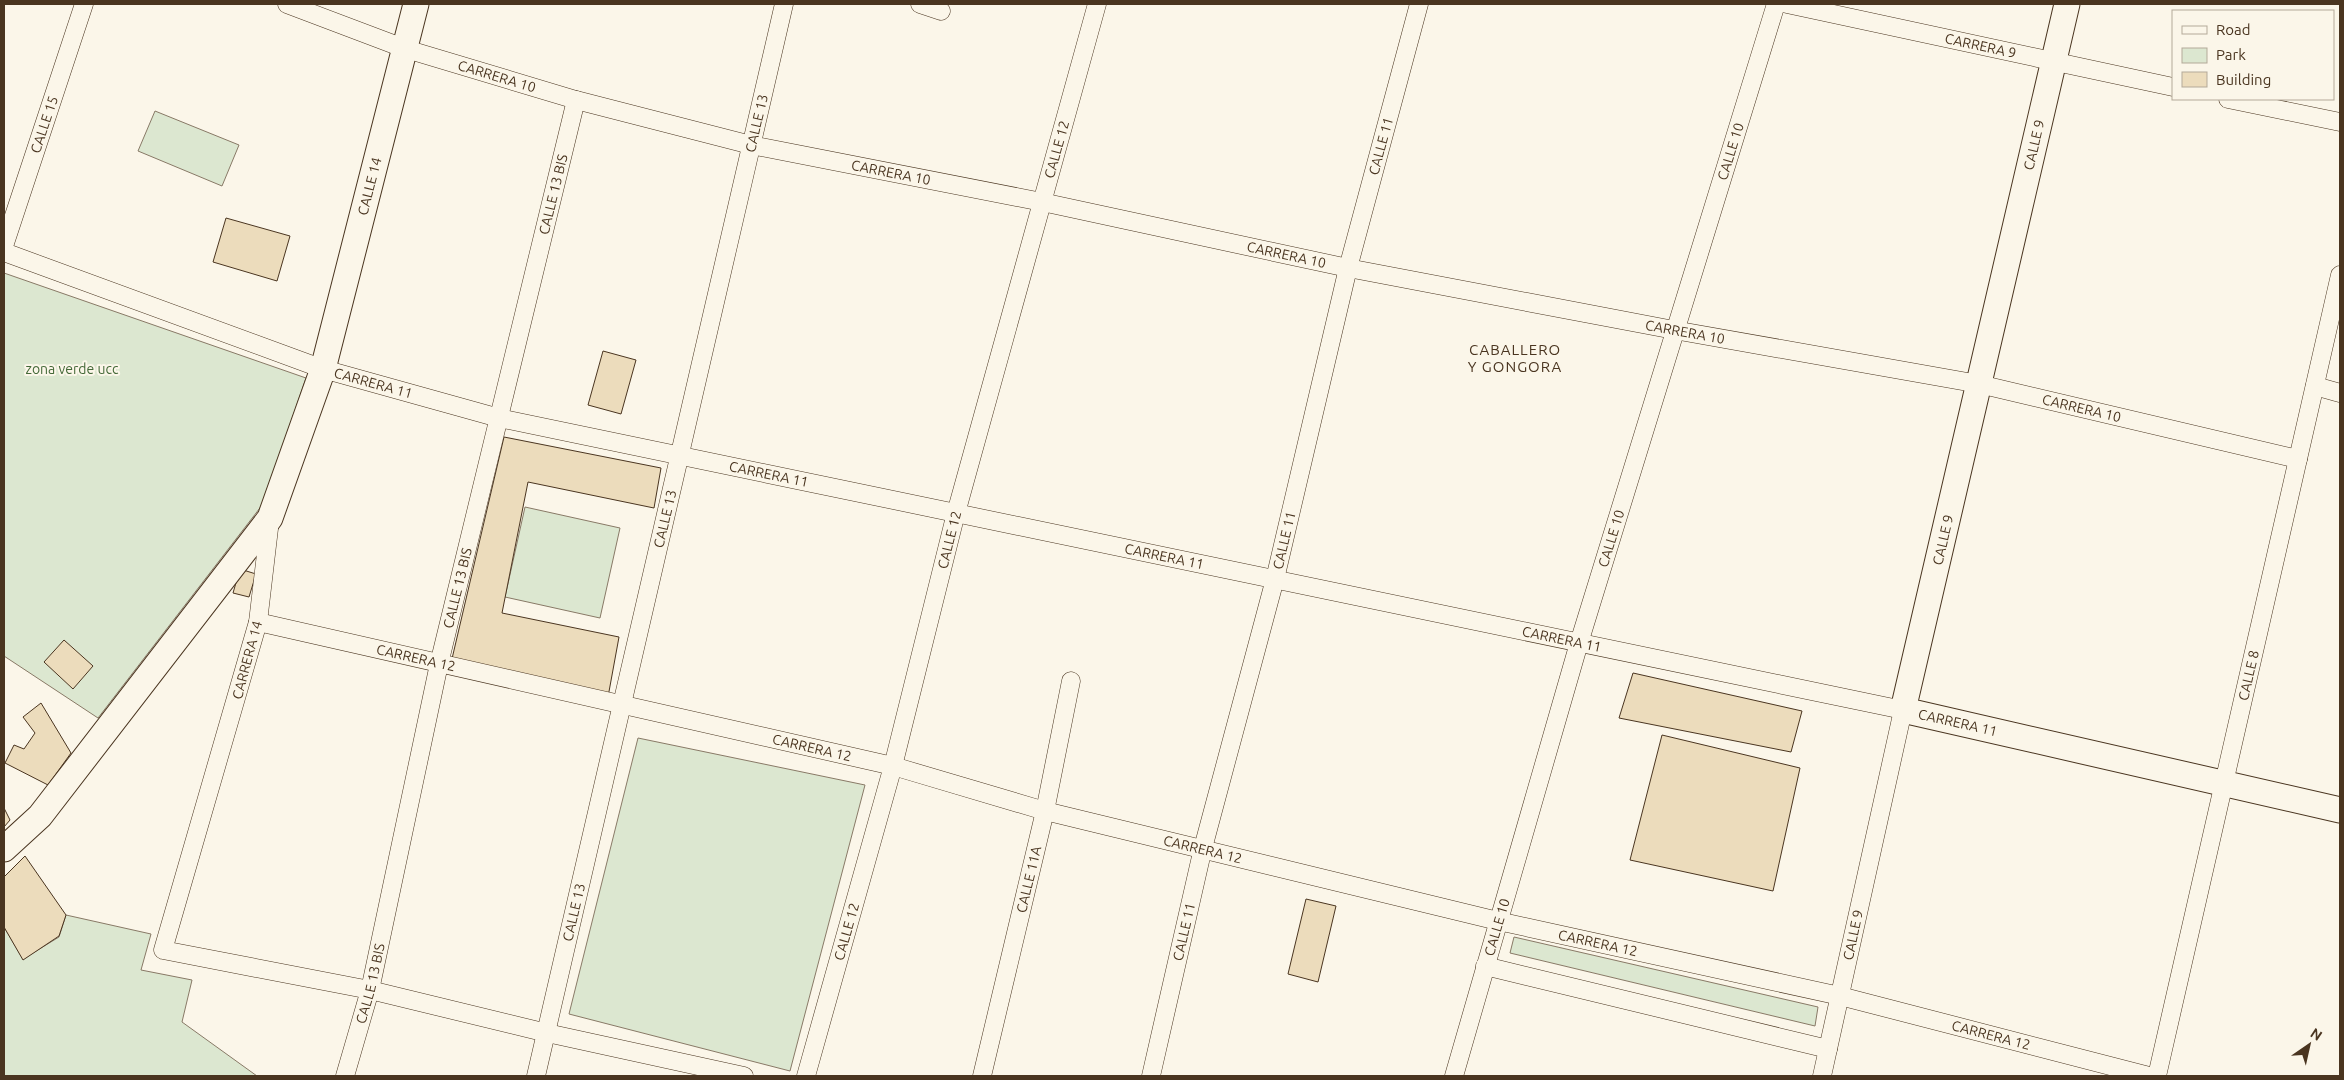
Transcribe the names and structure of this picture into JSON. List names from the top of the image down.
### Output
{
  "streets": {
    "street": [
      "CARRERA 9",
      "CARRERA 10",
      "CALLE 13",
      "CALLE 15",
      "CALLE 9",
      "CALLE 11",
      "CALLE 12",
      "CALLE 10",
      "CALLE 14",
      "CALLE 13 BIS",
      "CARRERA 11",
      "CARRERA 12",
      "CARRERA 14",
      "CALLE 8",
      "CALLE 11A"
    ]
  },
  "crossings": [
    ["CARRERA 9", "CALLE 9"],
    ["CARRERA 10", "CALLE 13"],
    ["CARRERA 10", "CALLE 9"],
    ["CARRERA 10", "CALLE 11"],
    ["CARRERA 10", "CALLE 12"],
    ["CARRERA 10", "CALLE 10"],
    ["CARRERA 10", "CALLE 14"],
    ["CARRERA 10", "CALLE 13 BIS"],
    ["CARRERA 10", "CALLE 8"],
    ["CALLE 13", "CARRERA 11"],
    ["CALLE 13", "CARRERA 12"],
    ["CALLE 9", "CARRERA 11"],
    ["CALLE 9", "CARRERA 12"],
    ["CALLE 11", "CARRERA 11"],
    ["CALLE 11", "CARRERA 12"],
    ["CALLE 12", "CARRERA 11"],
    ["CALLE 12", "CARRERA 12"],
    ["CALLE 10", "CARRERA 11"],
    ["CALLE 10", "CARRERA 12"],
    ["CALLE 14", "CARRERA 11"],
    ["CALLE 14", "CARRERA 14"],
    ["CALLE 13 BIS", "CARRERA 11"],
    ["CALLE 13 BIS", "CARRERA 12"],
    ["CALLE 13 BIS", "CARRERA 14"],
    ["CARRERA 11", "CARRERA 14"],
    ["CARRERA 11", "CALLE 8"],
    ["CARRERA 12", "CARRERA 14"],
    ["CARRERA 12", "CALLE 11A"]
  ],
  "districts": ["CABALLERO Y GONGORA"],
  "parks": ["zona verde ucc"],
  "legend": ["Road", "Park", "Building"],
  "north": "top right"
}
